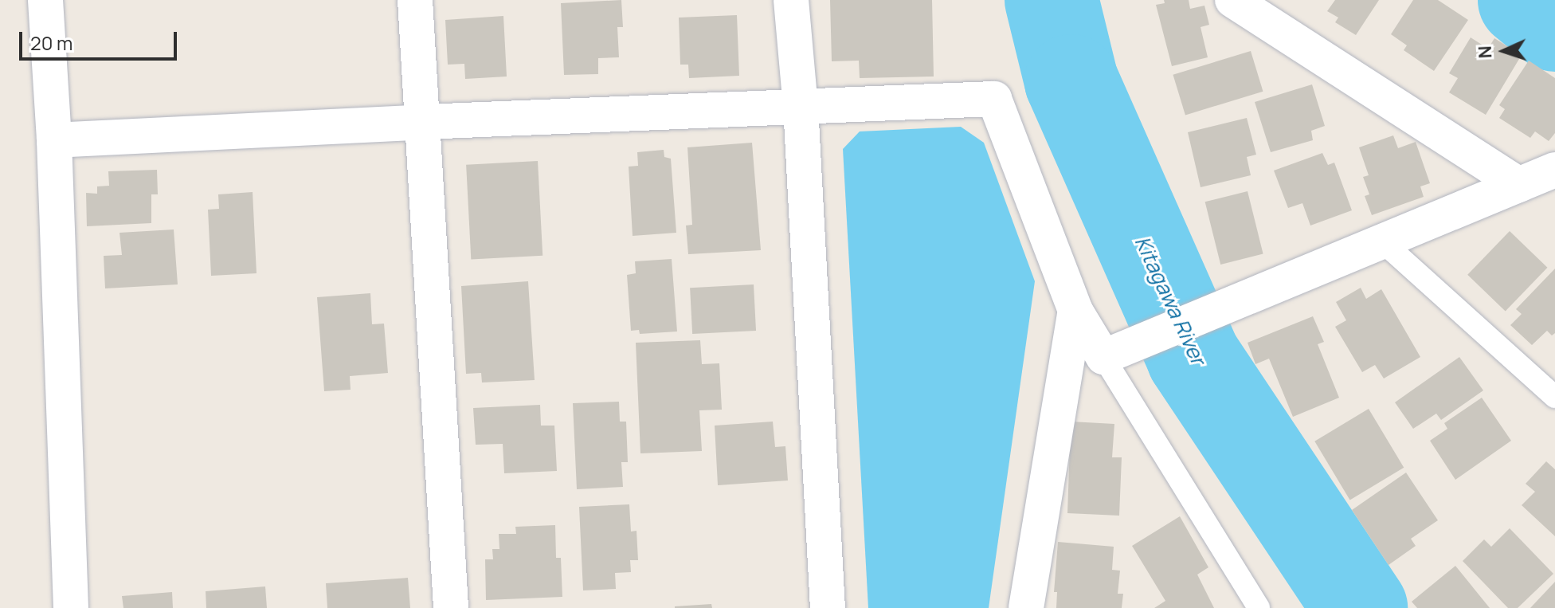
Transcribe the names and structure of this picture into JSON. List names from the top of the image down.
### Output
{
  "water": ["Kitagawa River"],
  "scale_bar": "20 m",
  "north": "left"
}
